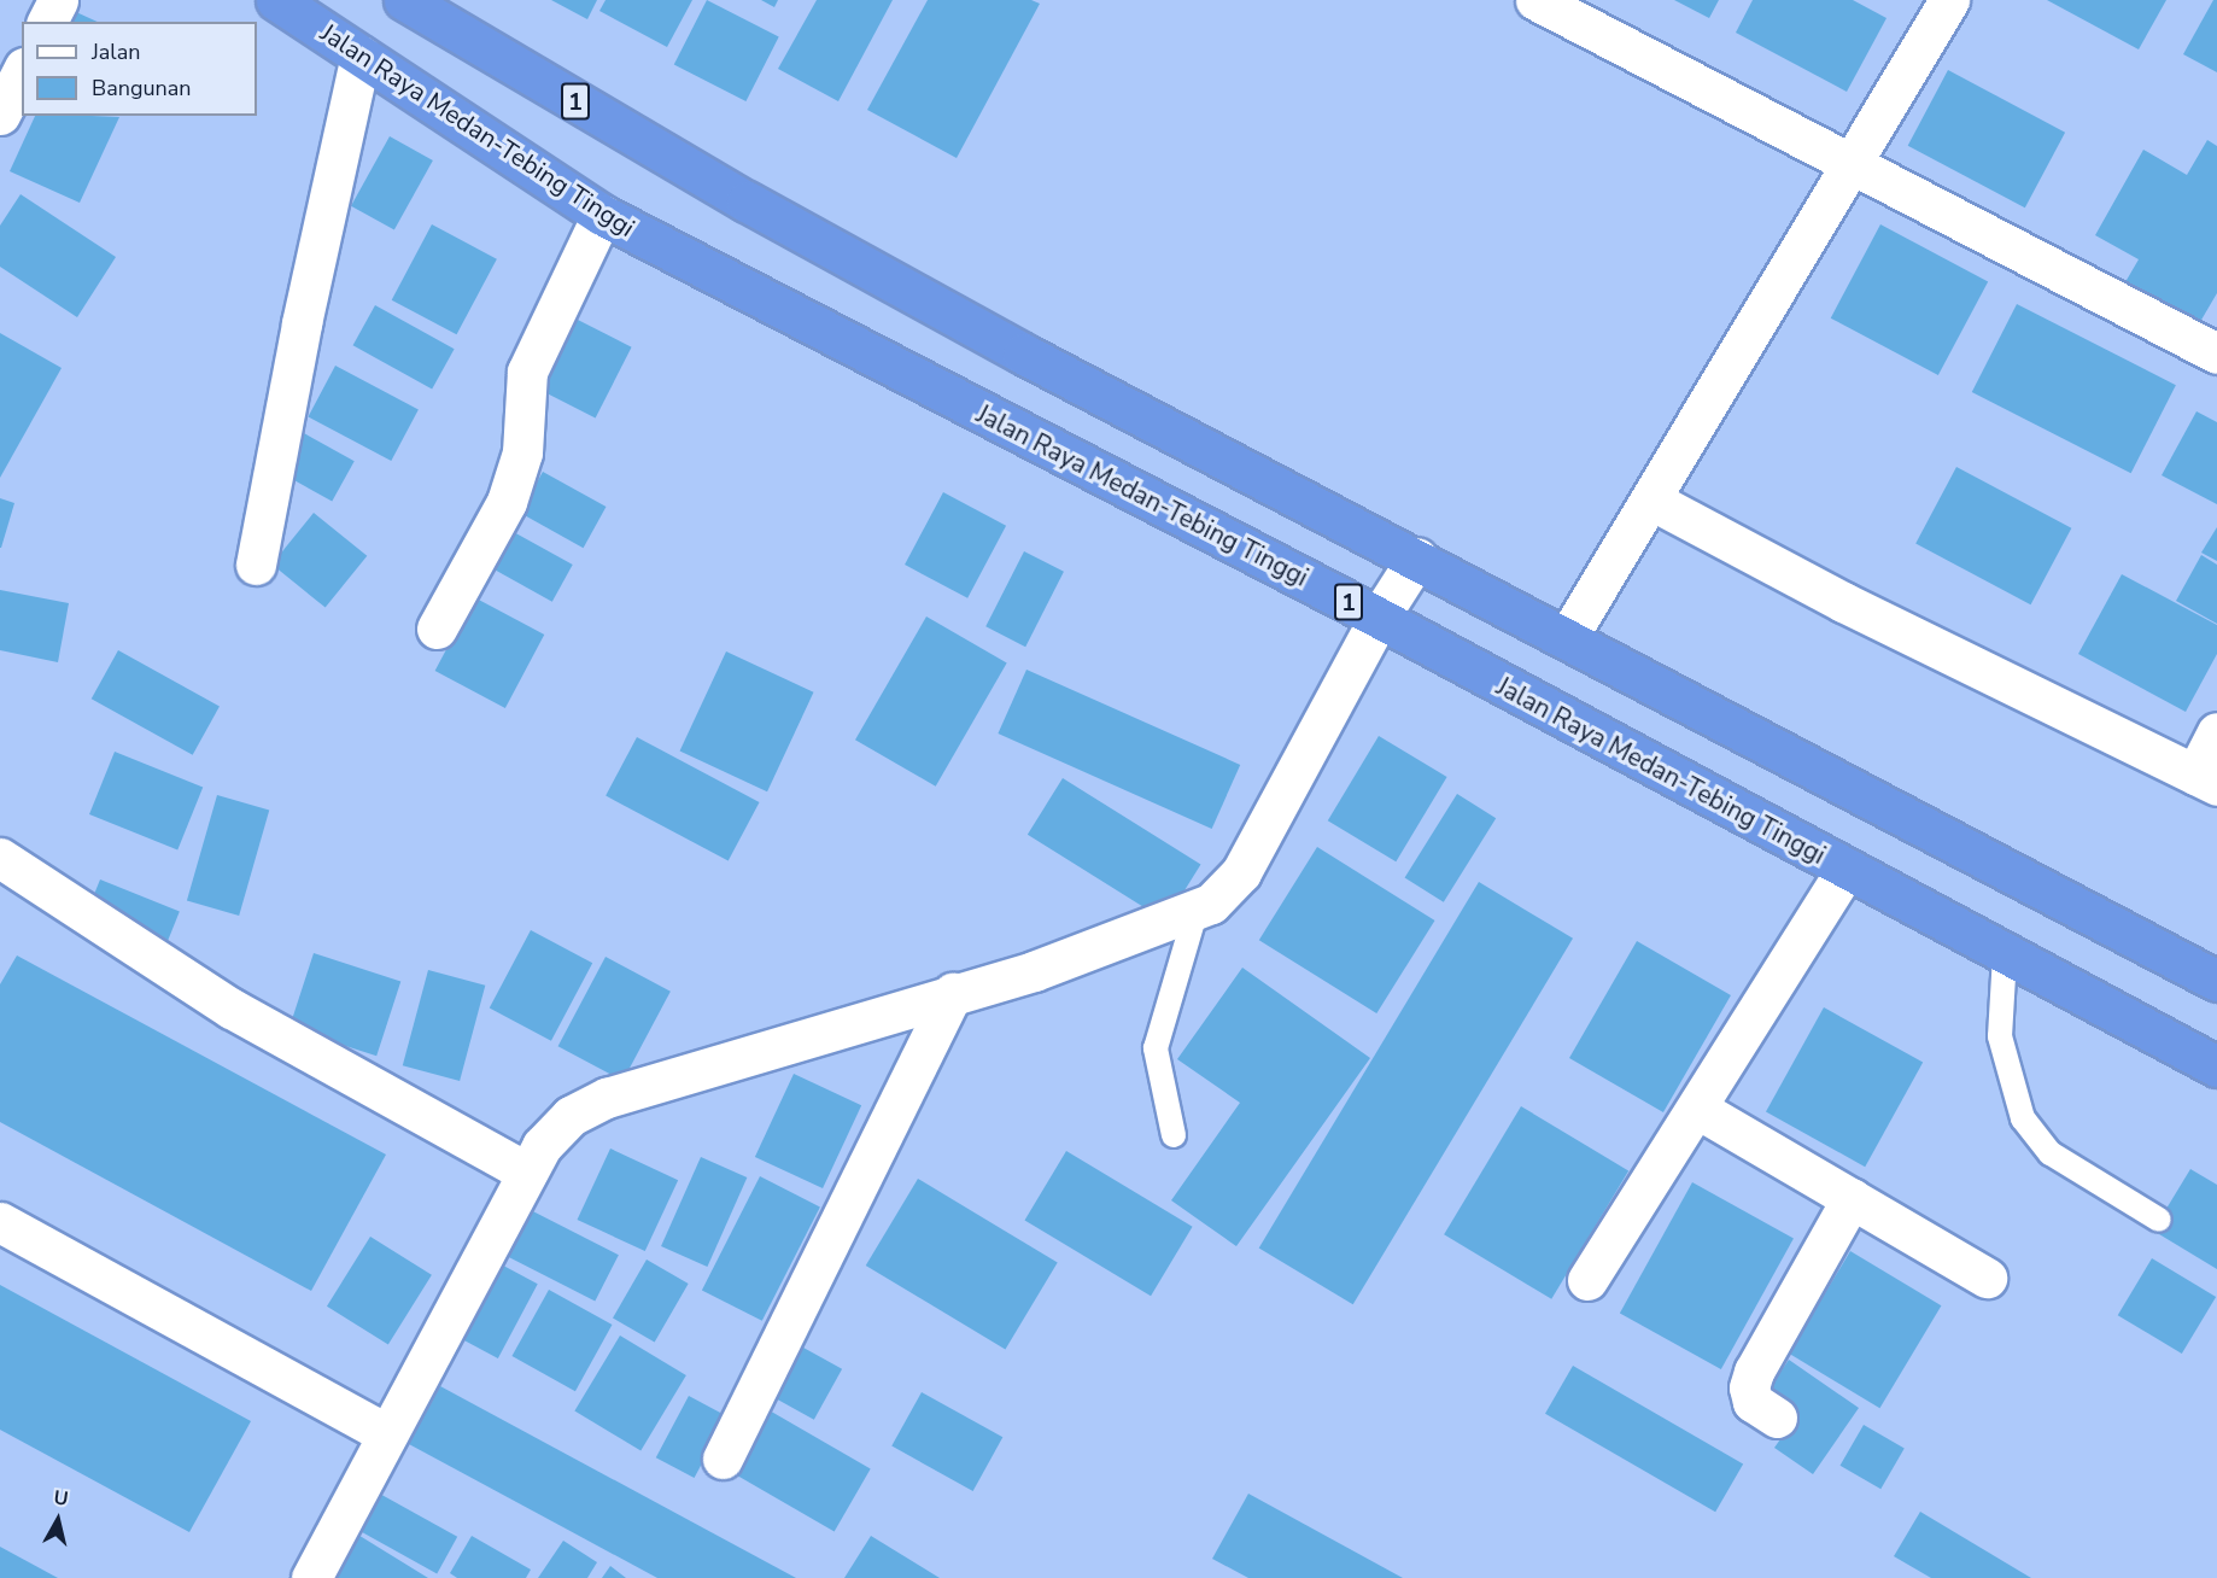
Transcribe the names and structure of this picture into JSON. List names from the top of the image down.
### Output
{
  "streets": {
    "highway": ["1", "Jalan Raya Medan-Tebing Tinggi"]
  },
  "legend": ["Jalan", "Bangunan"],
  "north": "top"
}
